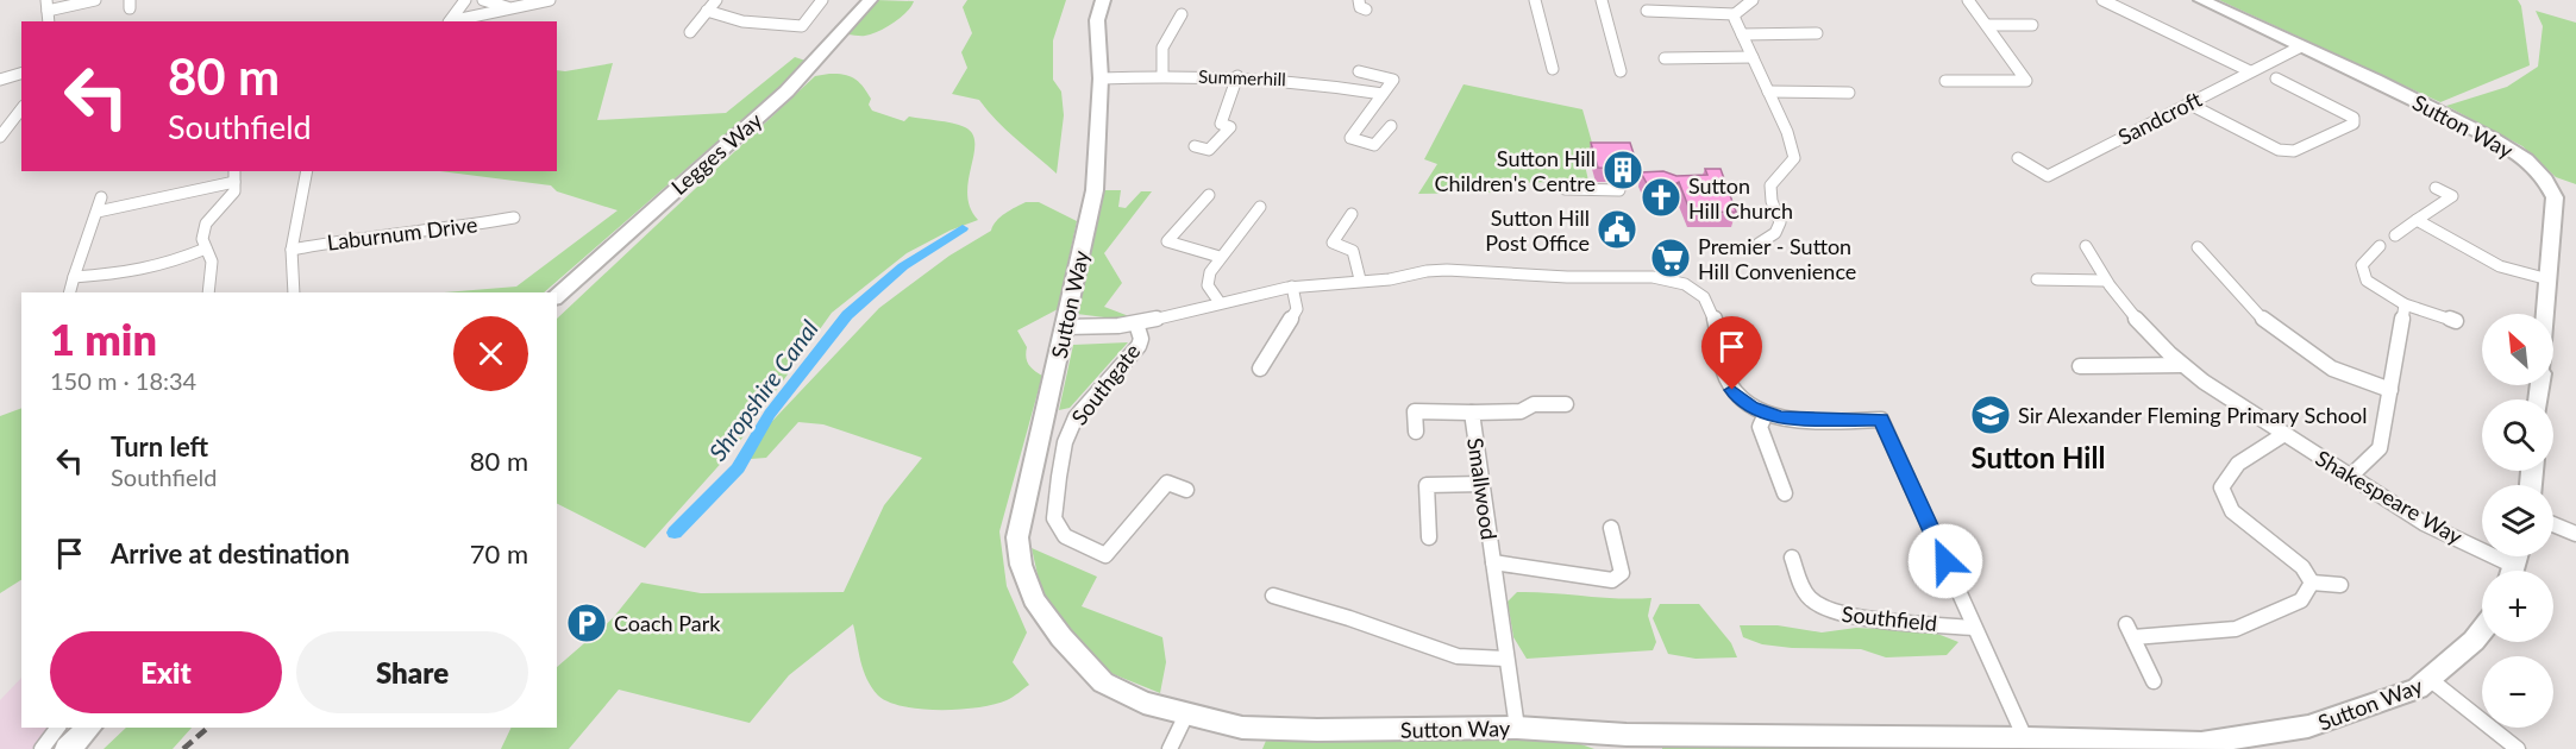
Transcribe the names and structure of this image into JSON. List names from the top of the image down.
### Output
{
  "streets": {
    "street": [
      "Summerhill",
      "Sandcroft",
      "Sutton Way",
      "Legges Way",
      "Laburnum Drive",
      "Southgate",
      "Smallwood",
      "Shakespeare Way",
      "Southfield"
    ]
  },
  "crossings": [
    ["Summerhill", "Sutton Way"],
    ["Sandcroft", "Sutton Way"],
    ["Sutton Way", "Southgate"],
    ["Sutton Way", "Smallwood"],
    ["Sutton Way", "Southfield"],
    ["Southgate", "Southfield"]
  ],
  "districts": ["Sutton Hill"],
  "water": ["Shropshire Canal"],
  "places": {
    "building": ["Sutton Hill Children's Centre"],
    "church": ["Sutton Hill Church"],
    "public building": ["Sutton Hill Post Office"],
    "supermarket": ["Premier - Sutton Hill Convenience"],
    "school or university": ["Sir Alexander Fleming Primary School"],
    "parking": ["Coach Park"]
  },
  "north": "top left",
  "page": {
    "turn": ["80 m", "Southfield"],
    "heading": ["1 min", "150 m · 18:34"],
    "map_buttons": ["+", "−"],
    "list": [
      {
        "name": "Turn left",
        "note": "Southfield",
        "value": "80 m"
      },
      {
        "name": "Arrive at destination",
        "value": "70 m"
      }
    ],
    "buttons": ["Exit", "Share"]
  }
}
